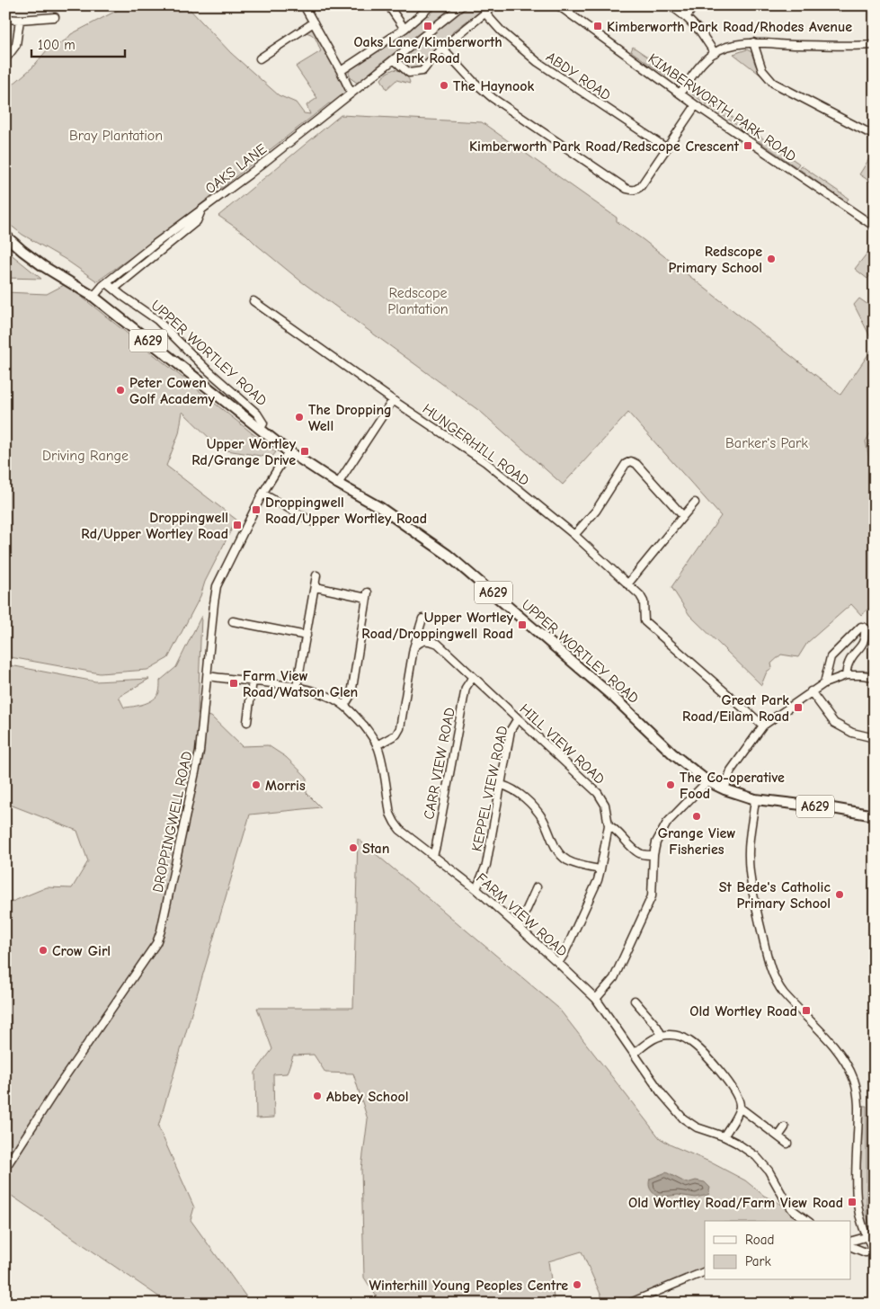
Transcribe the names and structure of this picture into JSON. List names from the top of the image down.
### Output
{
  "streets": {
    "main road": ["A629", "UPPER WORTLEY ROAD"],
    "street": [
      "ABDY ROAD",
      "KIMBERWORTH PARK ROAD",
      "OAKS LANE",
      "HUNGERHILL ROAD",
      "HILL VIEW ROAD",
      "CARR VIEW ROAD",
      "KEPPEL VIEW ROAD",
      "DROPPINGWELL ROAD",
      "FARM VIEW ROAD"
    ]
  },
  "crossings": [
    ["OAKS LANE", "UPPER WORTLEY ROAD"],
    ["A629", "UPPER WORTLEY ROAD"],
    ["UPPER WORTLEY ROAD", "DROPPINGWELL ROAD"],
    ["HILL VIEW ROAD", "CARR VIEW ROAD"],
    ["HILL VIEW ROAD", "KEPPEL VIEW ROAD"],
    ["HILL VIEW ROAD", "FARM VIEW ROAD"],
    ["CARR VIEW ROAD", "FARM VIEW ROAD"],
    ["KEPPEL VIEW ROAD", "FARM VIEW ROAD"],
    ["DROPPINGWELL ROAD", "FARM VIEW ROAD"]
  ],
  "parks": [
    "Bray Plantation",
    "Redscope Plantation",
    "Barker's Park",
    "Driving Range"
  ],
  "places": {
    "transit": [
      "Oaks Lane/Kimberworth Park Road",
      "Kimberworth Park Road/Rhodes Avenue",
      "Kimberworth Park Road/Redscope Crescent",
      "Upper Wortley Rd/Grange Drive",
      "Droppingwell Road/Upper Wortley Road",
      "Droppingwell Rd/Upper Wortley Road",
      "Upper Wortley Road/Droppingwell Road",
      "Farm View Road/Watson Glen",
      "Great Park Road/Eilam Road",
      "Old Wortley Road",
      "Old Wortley Road/Farm View Road"
    ],
    "other": [
      "The Haynook",
      "Redscope Primary School",
      "Peter Cowen Golf Academy",
      "The Dropping Well",
      "Morris",
      "The Co-operative Food",
      "Grange View Fisheries",
      "Stan",
      "St Bede's Catholic Primary School",
      "Crow Girl",
      "Abbey School",
      "Winterhill Young Peoples Centre"
    ]
  },
  "legend": ["Road", "Park"],
  "scale_bar": "100 m"
}
